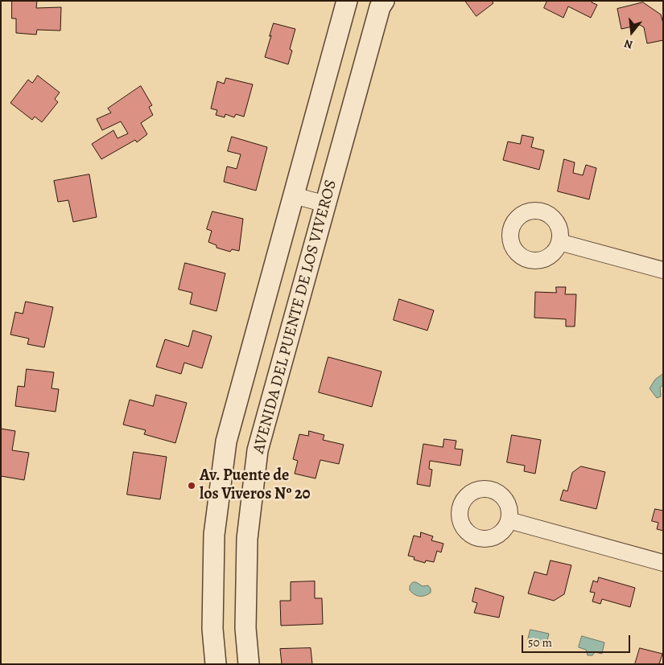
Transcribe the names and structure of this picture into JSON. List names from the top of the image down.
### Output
{
  "streets": {
    "street": ["AVENIDA DEL PUENTE DE LOS VIVEROS"]
  },
  "places": ["Av. Puente de los Viveros Nº 20"],
  "scale_bar": "50 m",
  "north": "bottom"
}
